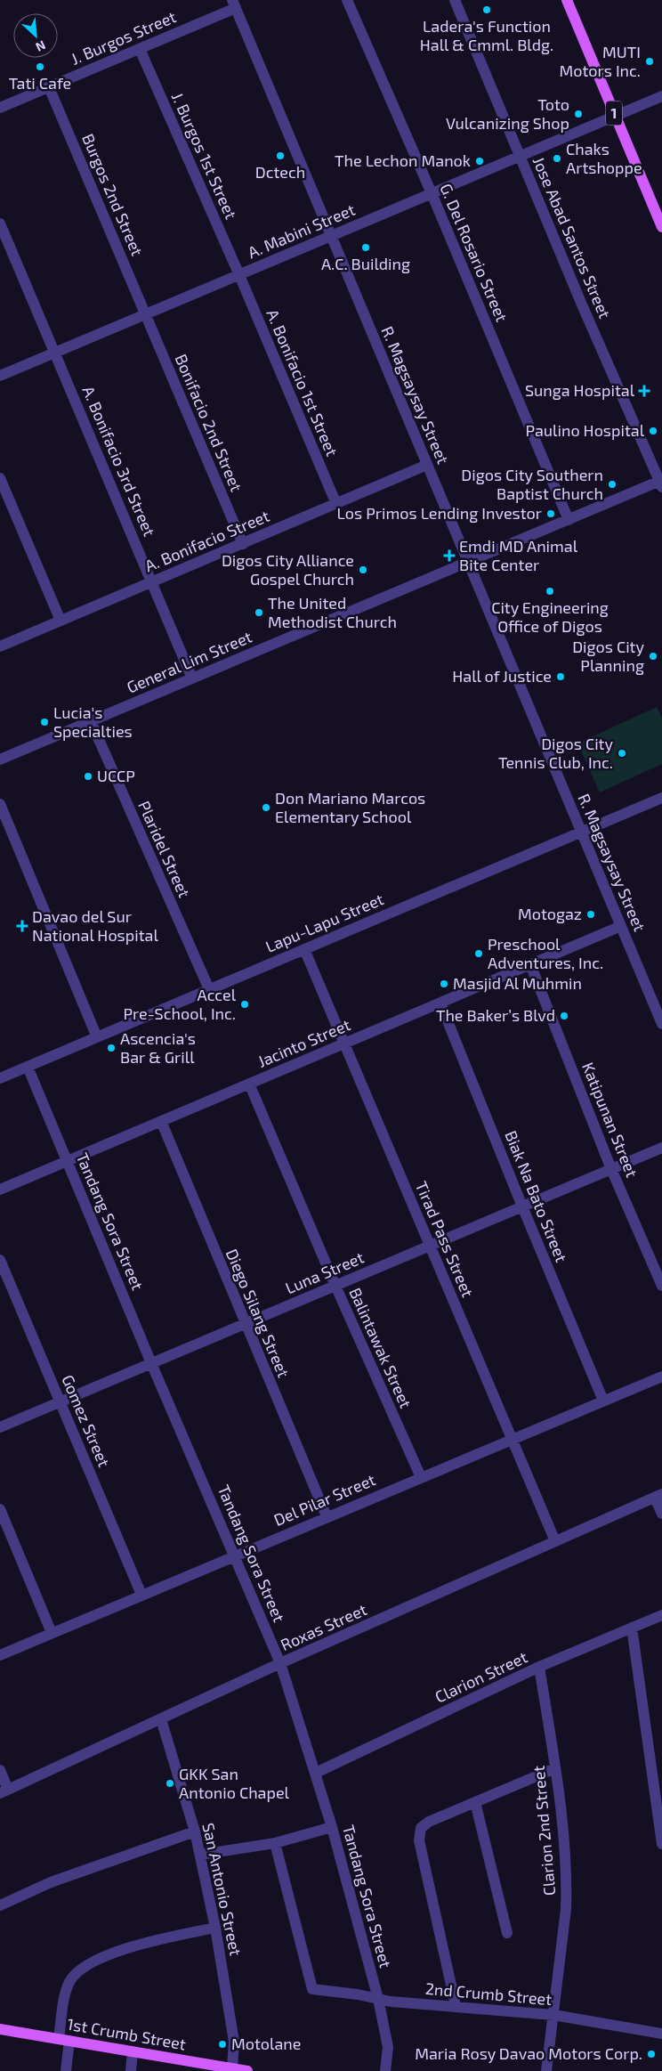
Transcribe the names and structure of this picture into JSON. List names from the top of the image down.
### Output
{
  "streets": {
    "main road": ["1", "1st Crumb Street"],
    "street": [
      "J. Burgos Street",
      "J. Burgos 1st Street",
      "Burgos 2nd Street",
      "A. Mabini Street",
      "Jose Abad Santos Street",
      "G. Del Rosario Street",
      "A. Bonifacio 1st Street",
      "R. Magsaysay Street",
      "Bonifacio 2nd Street",
      "A. Bonifacio 3rd Street",
      "A. Bonifacio Street",
      "General Lim Street",
      "Plaridel Street",
      "Lapu-Lapu Street",
      "Jacinto Street",
      "Katipunan Street",
      "Biak Na Bato Street",
      "Tandang Sora Street",
      "Tirad Pass Street",
      "Luna Street",
      "Diego Silang Street",
      "Balintawak Street",
      "Gomez Street",
      "Del Pilar Street",
      "Roxas Street",
      "Clarion Street",
      "Clarion 2nd Street",
      "San Antonio Street",
      "2nd Crumb Street"
    ]
  },
  "crossings": [
    ["J. Burgos Street", "J. Burgos 1st Street"],
    ["J. Burgos Street", "Burgos 2nd Street"],
    ["J. Burgos Street", "R. Magsaysay Street"],
    ["1", "A. Mabini Street"],
    ["J. Burgos 1st Street", "A. Mabini Street"],
    ["J. Burgos 1st Street", "A. Bonifacio 1st Street"],
    ["Burgos 2nd Street", "A. Mabini Street"],
    ["Burgos 2nd Street", "Bonifacio 2nd Street"],
    ["A. Mabini Street", "Jose Abad Santos Street"],
    ["A. Mabini Street", "G. Del Rosario Street"],
    ["A. Mabini Street", "A. Bonifacio 1st Street"],
    ["A. Mabini Street", "R. Magsaysay Street"],
    ["A. Mabini Street", "Bonifacio 2nd Street"],
    ["A. Mabini Street", "A. Bonifacio 3rd Street"],
    ["Jose Abad Santos Street", "General Lim Street"],
    ["G. Del Rosario Street", "General Lim Street"],
    ["A. Bonifacio 1st Street", "A. Bonifacio Street"],
    ["R. Magsaysay Street", "A. Bonifacio Street"],
    ["R. Magsaysay Street", "General Lim Street"],
    ["R. Magsaysay Street", "Lapu-Lapu Street"],
    ["R. Magsaysay Street", "Jacinto Street"],
    ["Bonifacio 2nd Street", "A. Bonifacio Street"],
    ["A. Bonifacio 3rd Street", "A. Bonifacio Street"],
    ["A. Bonifacio 3rd Street", "General Lim Street"],
    ["General Lim Street", "Plaridel Street"],
    ["Plaridel Street", "Lapu-Lapu Street"],
    ["Lapu-Lapu Street", "Tandang Sora Street"],
    ["Lapu-Lapu Street", "Tirad Pass Street"],
    ["Jacinto Street", "Katipunan Street"],
    ["Jacinto Street", "Biak Na Bato Street"],
    ["Jacinto Street", "Tandang Sora Street"],
    ["Jacinto Street", "Tirad Pass Street"],
    ["Jacinto Street", "Diego Silang Street"],
    ["Jacinto Street", "Balintawak Street"],
    ["Katipunan Street", "Luna Street"],
    ["Biak Na Bato Street", "Luna Street"],
    ["Biak Na Bato Street", "Del Pilar Street"],
    ["Tandang Sora Street", "Luna Street"],
    ["Tandang Sora Street", "Del Pilar Street"],
    ["Tandang Sora Street", "Roxas Street"],
    ["Tandang Sora Street", "Clarion Street"],
    ["Tandang Sora Street", "2nd Crumb Street"],
    ["Tirad Pass Street", "Luna Street"],
    ["Tirad Pass Street", "Del Pilar Street"],
    ["Tirad Pass Street", "Roxas Street"],
    ["Luna Street", "Diego Silang Street"],
    ["Luna Street", "Balintawak Street"],
    ["Luna Street", "Gomez Street"],
    ["Diego Silang Street", "Del Pilar Street"],
    ["Balintawak Street", "Del Pilar Street"],
    ["Gomez Street", "Del Pilar Street"],
    ["Roxas Street", "San Antonio Street"],
    ["Clarion Street", "Clarion 2nd Street"],
    ["Clarion 2nd Street", "2nd Crumb Street"],
    ["San Antonio Street", "1st Crumb Street"]
  ],
  "places": {
    "other": [
      "Ladera's Function Hall & Cmml. Bldg.",
      "MUTI Motors Inc.",
      "Tati Cafe",
      "Toto Vulcanizing Shop",
      "Dctech",
      "Chaks Artshoppe",
      "The Lechon Manok",
      "A.C. Building",
      "Paulino Hospital",
      "Digos City Southern Baptist Church",
      "Los Primos Lending Investor",
      "Digos City Alliance Gospel Church",
      "City Engineering Office of Digos",
      "The United Methodist Church",
      "Digos City Planning",
      "Hall of Justice",
      "Lucia's Specialties",
      "Digos City Tennis Club, Inc.",
      "UCCP",
      "Don Mariano Marcos Elementary School",
      "Motogaz",
      "Preschool Adventures, Inc.",
      "Masjid Al Muhmin",
      "Accel Pre-School, Inc.",
      "The Baker’s Blvd",
      "Ascencia's Bar & Grill",
      "GKK San Antonio Chapel",
      "Motolane",
      "Maria Rosy Davao Motors Corp."
    ],
    "health": ["Sunga Hospital", "Emdi MD Animal Bite Center", "Davao del Sur National Hospital"]
  },
  "north": "bottom right"
}
